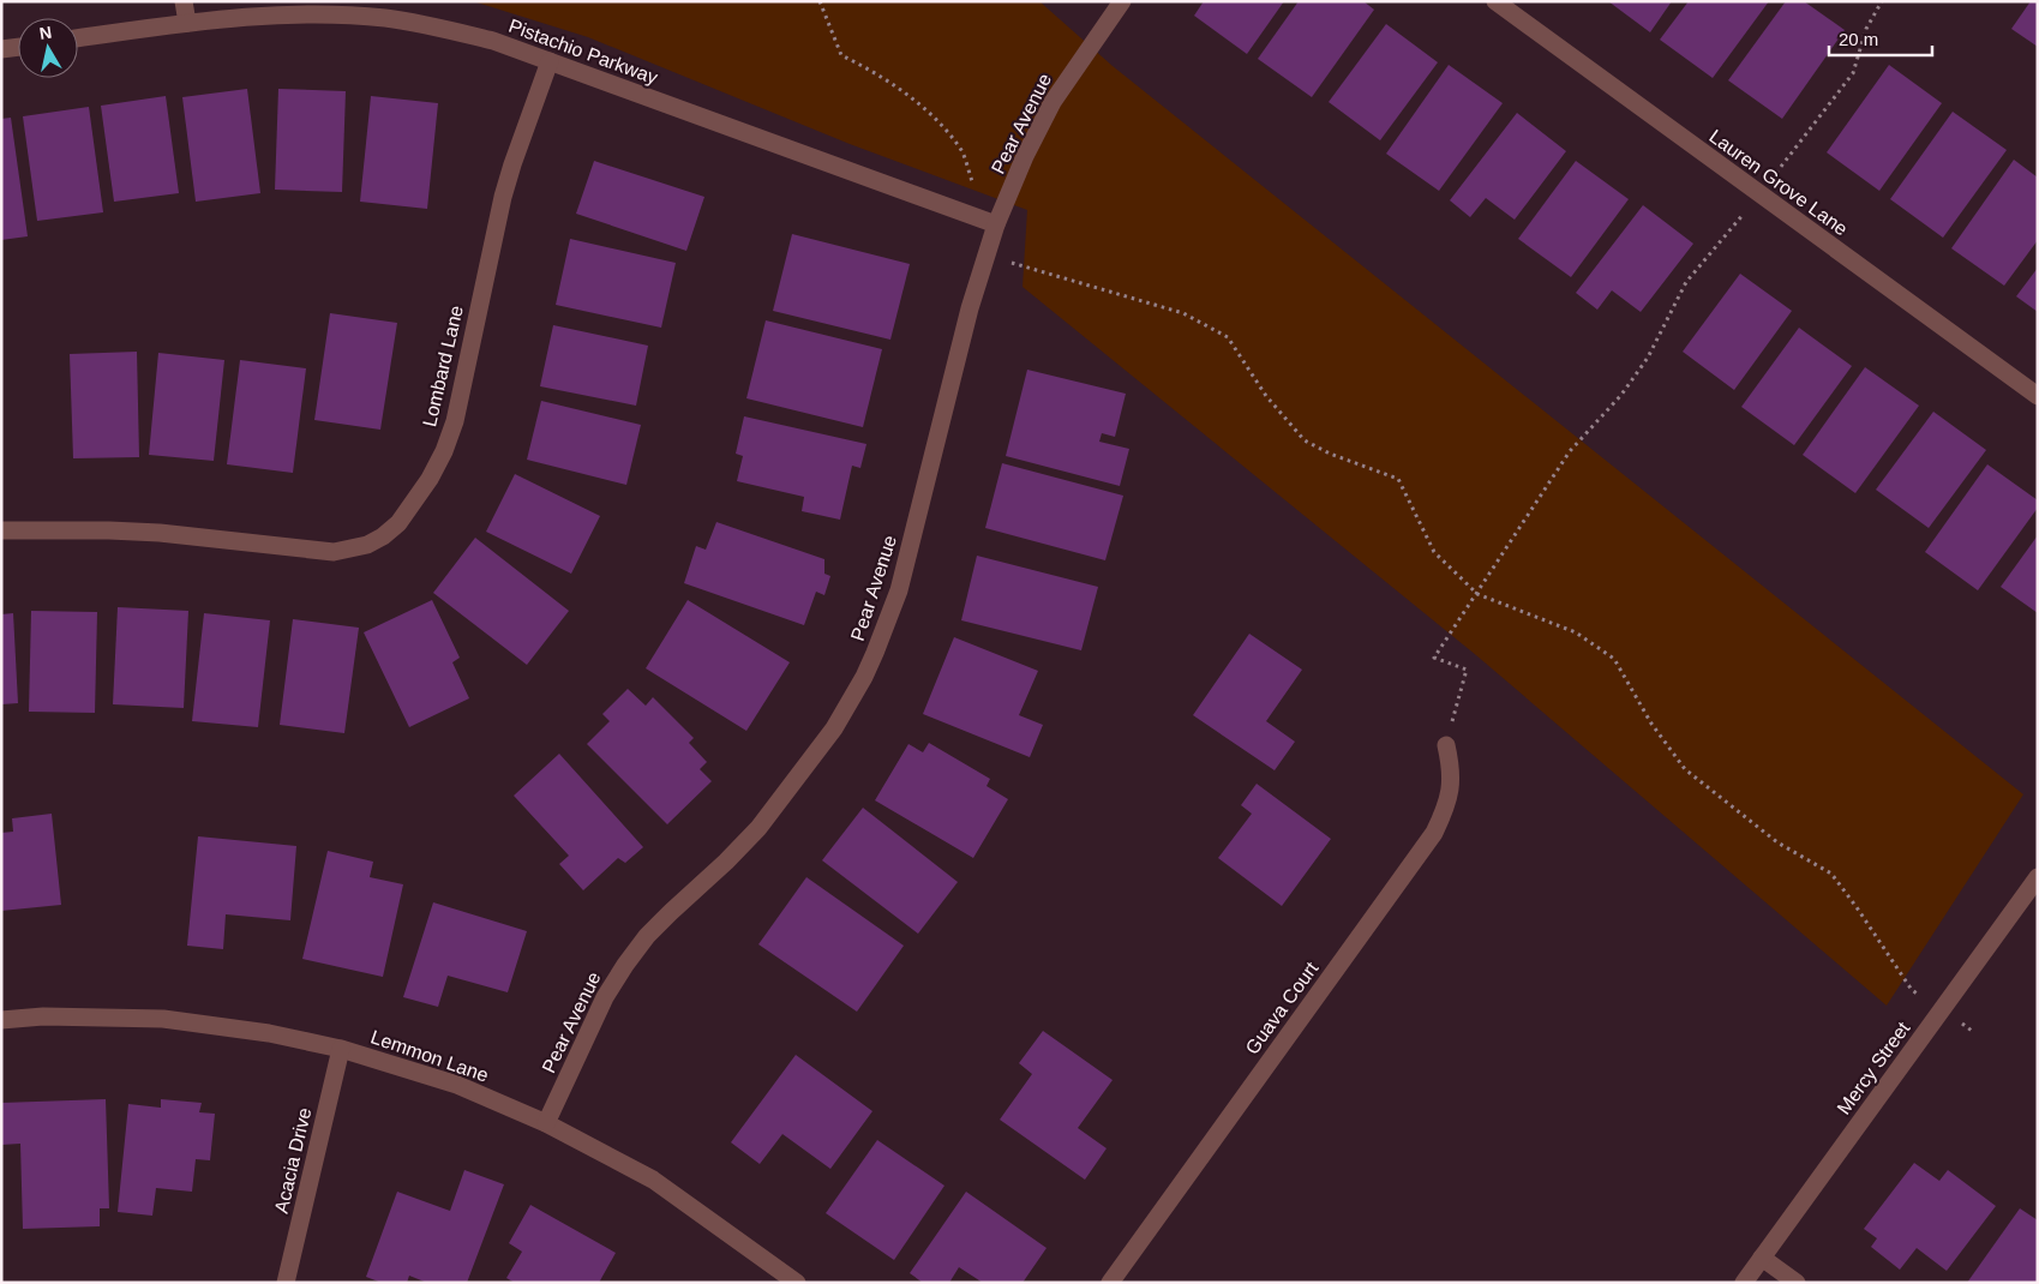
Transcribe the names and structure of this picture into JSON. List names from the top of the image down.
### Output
{
  "streets": {
    "street": [
      "Pistachio Parkway",
      "Pear Avenue",
      "Lauren Grove Lane",
      "Lombard Lane",
      "Guava Court",
      "Lemmon Lane",
      "Mercy Street",
      "Acacia Drive"
    ]
  },
  "crossings": [
    ["Pistachio Parkway", "Pear Avenue"],
    ["Pistachio Parkway", "Lombard Lane"],
    ["Pear Avenue", "Lemmon Lane"],
    ["Lemmon Lane", "Acacia Drive"]
  ],
  "scale_bar": "20 m",
  "north": "top"
}
